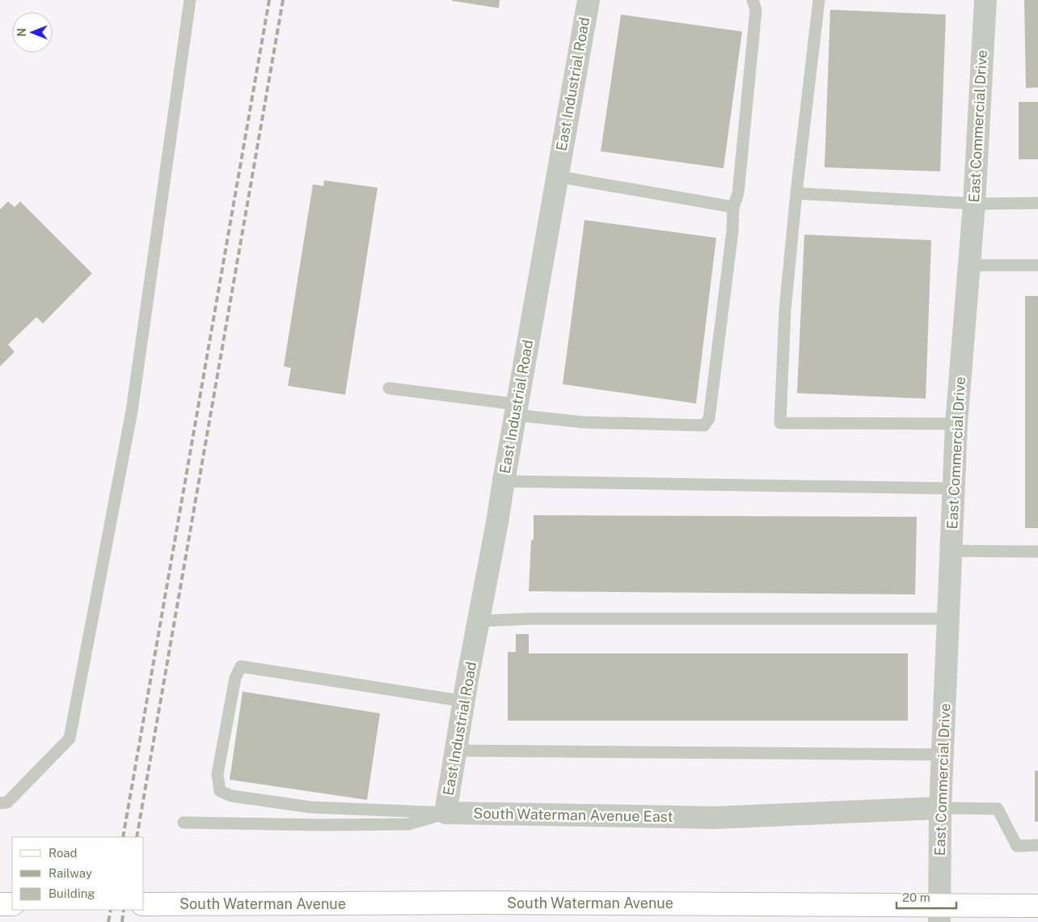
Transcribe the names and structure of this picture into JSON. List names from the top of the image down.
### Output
{
  "streets": {
    "main road": ["South Waterman Avenue"],
    "street": ["East Industrial Road", "East Commercial Drive", "South Waterman Avenue East"]
  },
  "crossings": [
    ["East Industrial Road", "South Waterman Avenue East"],
    ["East Commercial Drive", "South Waterman Avenue East"],
    ["East Commercial Drive", "South Waterman Avenue"]
  ],
  "legend": ["Road", "Railway", "Building"],
  "scale_bar": "20 m",
  "north": "left"
}
